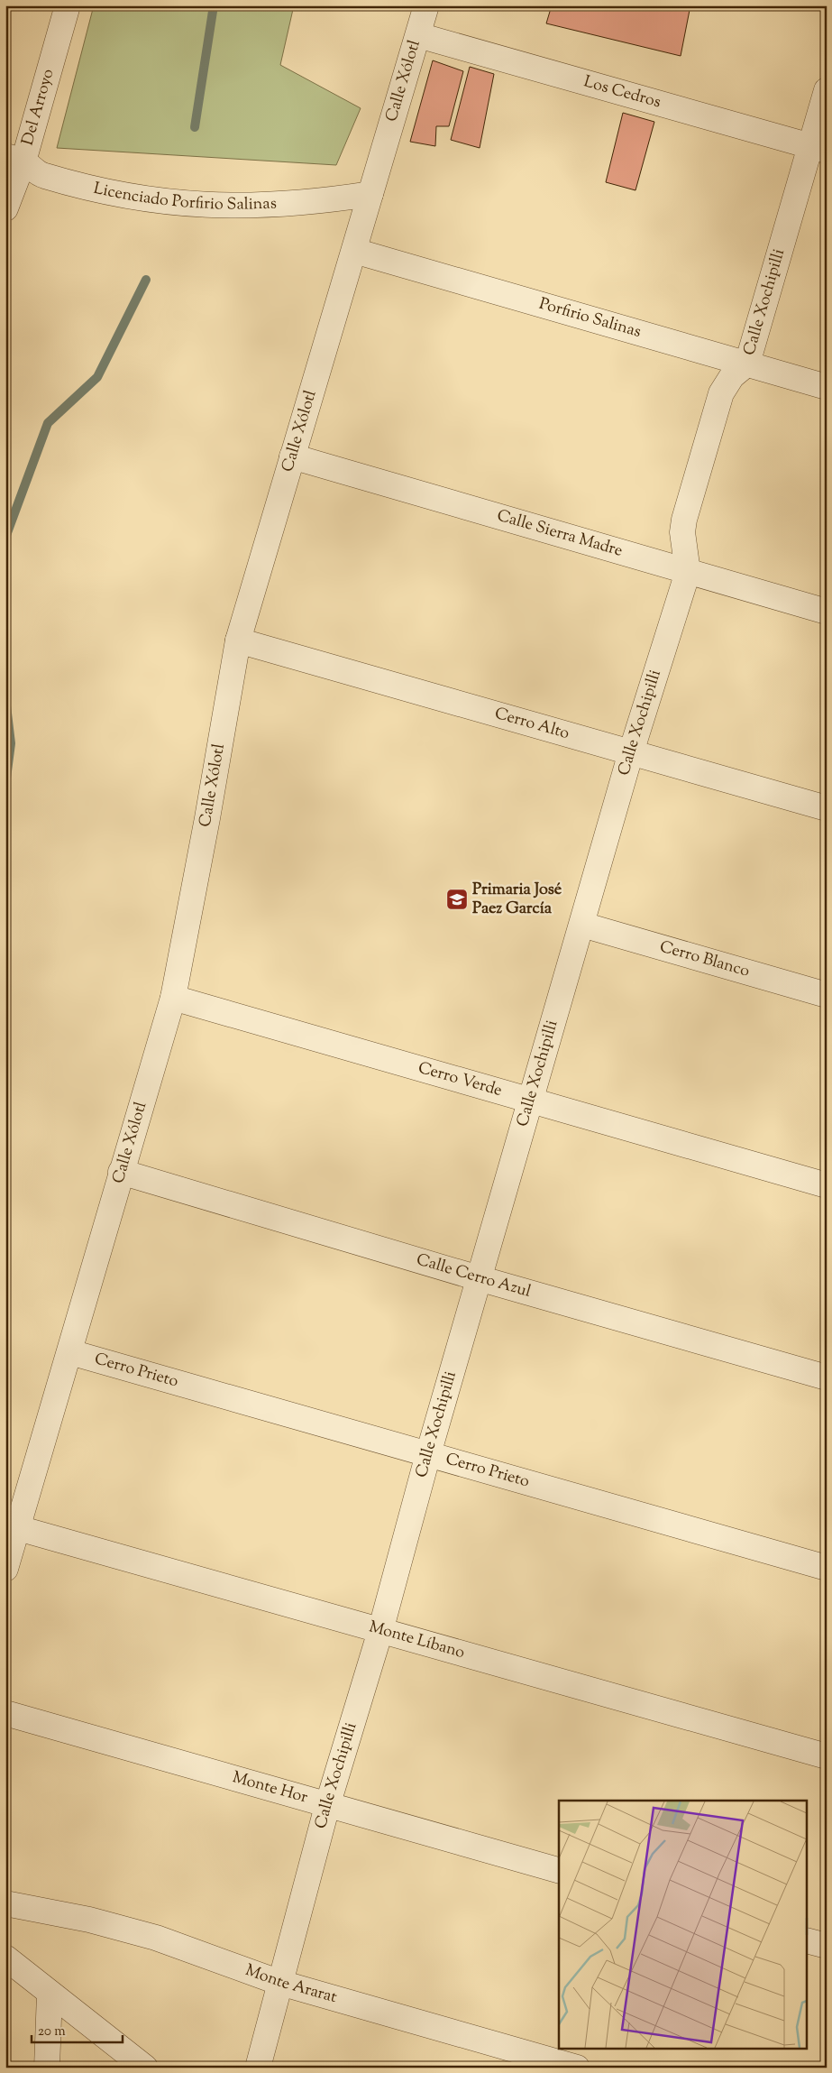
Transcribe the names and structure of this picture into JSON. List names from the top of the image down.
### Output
{
  "streets": {
    "street": [
      "Calle Xólotl",
      "Los Cedros",
      "Del Arroyo",
      "Licenciado Porfirio Salinas",
      "Calle Xochipilli",
      "Porfirio Salinas",
      "Calle Sierra Madre",
      "Cerro Alto",
      "Cerro Blanco",
      "Cerro Verde",
      "Calle Cerro Azul",
      "Cerro Prieto",
      "Monte Líbano",
      "Monte Hor",
      "Monte Ararat"
    ]
  },
  "crossings": [
    ["Calle Xólotl", "Los Cedros"],
    ["Calle Xólotl", "Licenciado Porfirio Salinas"],
    ["Calle Xólotl", "Porfirio Salinas"],
    ["Calle Xólotl", "Calle Sierra Madre"],
    ["Calle Xólotl", "Cerro Alto"],
    ["Calle Xólotl", "Cerro Verde"],
    ["Calle Xólotl", "Calle Cerro Azul"],
    ["Calle Xólotl", "Cerro Prieto"],
    ["Calle Xólotl", "Monte Líbano"],
    ["Los Cedros", "Calle Xochipilli"],
    ["Del Arroyo", "Licenciado Porfirio Salinas"],
    ["Calle Xochipilli", "Porfirio Salinas"],
    ["Calle Xochipilli", "Calle Sierra Madre"],
    ["Calle Xochipilli", "Cerro Alto"],
    ["Calle Xochipilli", "Cerro Blanco"],
    ["Calle Xochipilli", "Cerro Verde"],
    ["Calle Xochipilli", "Calle Cerro Azul"],
    ["Calle Xochipilli", "Cerro Prieto"],
    ["Calle Xochipilli", "Monte Líbano"],
    ["Calle Xochipilli", "Monte Hor"],
    ["Calle Xochipilli", "Monte Ararat"]
  ],
  "places": {
    "school or university": ["Primaria José Paez García"]
  },
  "scale_bar": "20 m"
}
